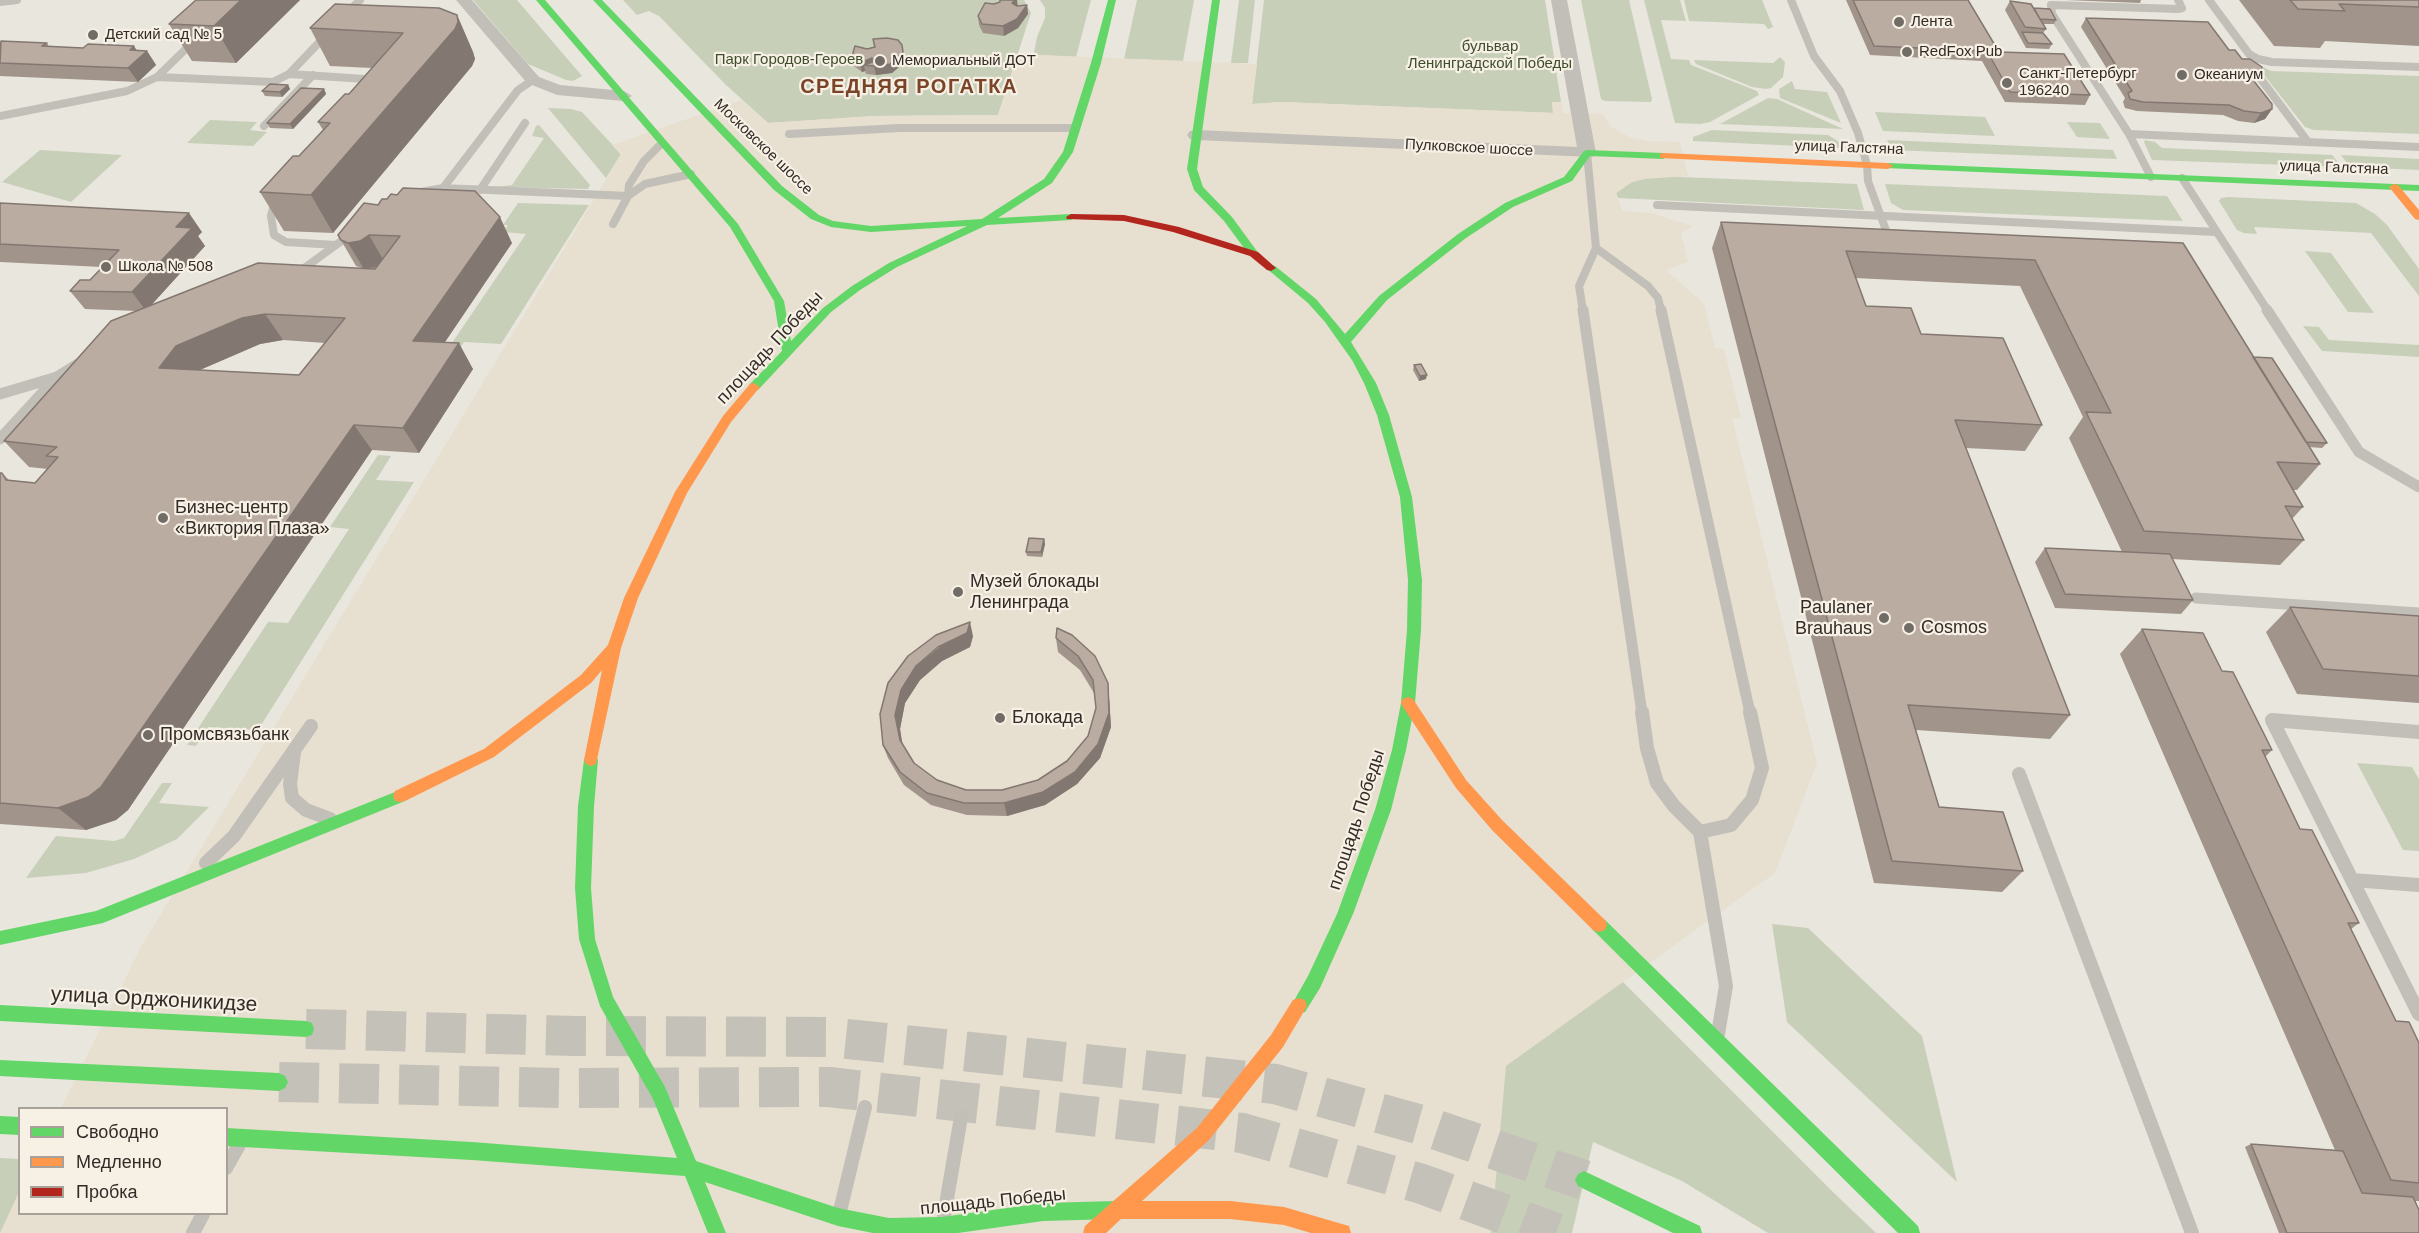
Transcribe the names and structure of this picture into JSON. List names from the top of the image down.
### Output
{
  "streets": {
    "main road": [
      "Московское шоссе",
      "улица Галстяна",
      "площадь Победы",
      "улица Орджоникидзе"
    ],
    "street": ["Пулковское шоссе"]
  },
  "crossings": [
    ["Московское шоссе", "площадь Победы"],
    ["Пулковское шоссе", "улица Галстяна"]
  ],
  "districts": ["СРЕДНЯЯ РОГАТКА"],
  "parks": ["бульвар Ленинградской Победы", "Парк Городов-Героев"],
  "places": [
    "Лента",
    "Детский сад № 5",
    "RedFox Pub",
    "Мемориальный ДОТ",
    "Океаниум",
    "Санкт-Петербург 196240",
    "Школа № 508",
    "Бизнес-центр «Виктория Плаза»",
    "Музей блокады Ленинграда",
    "Paulaner Brauhaus",
    "Cosmos",
    "Блокада",
    "Промсвязьбанк"
  ],
  "legend": ["Свободно", "Медленно", "Пробка"]
}
